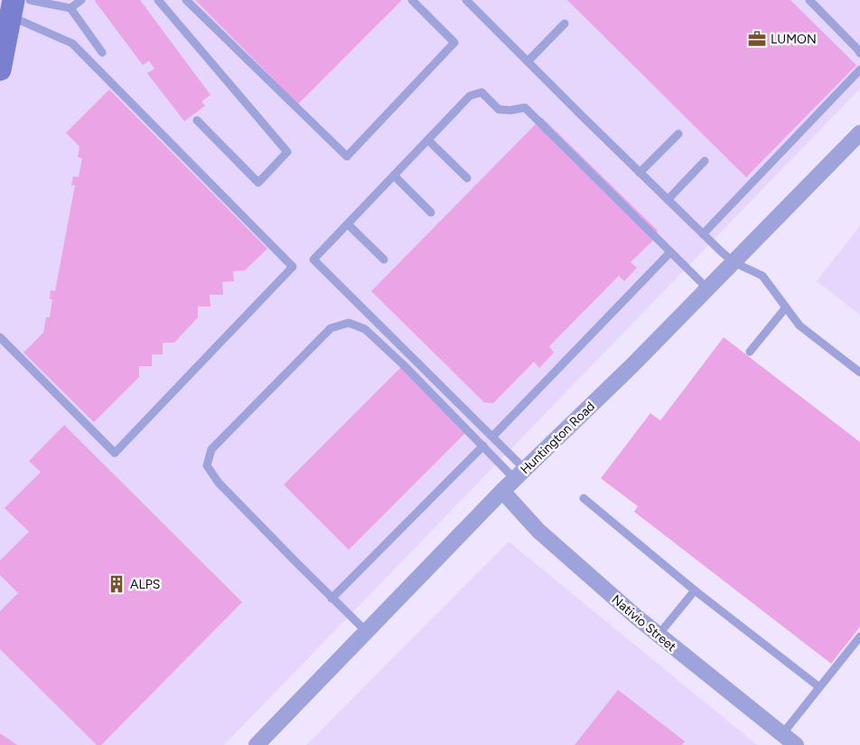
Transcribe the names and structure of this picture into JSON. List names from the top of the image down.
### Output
{
  "streets": {
    "street": ["Huntington Road", "Nativio Street"]
  },
  "crossings": [
    ["Huntington Road", "Nativio Street"]
  ],
  "places": {
    "office": ["LUMON"],
    "building": ["ALPS"]
  }
}
